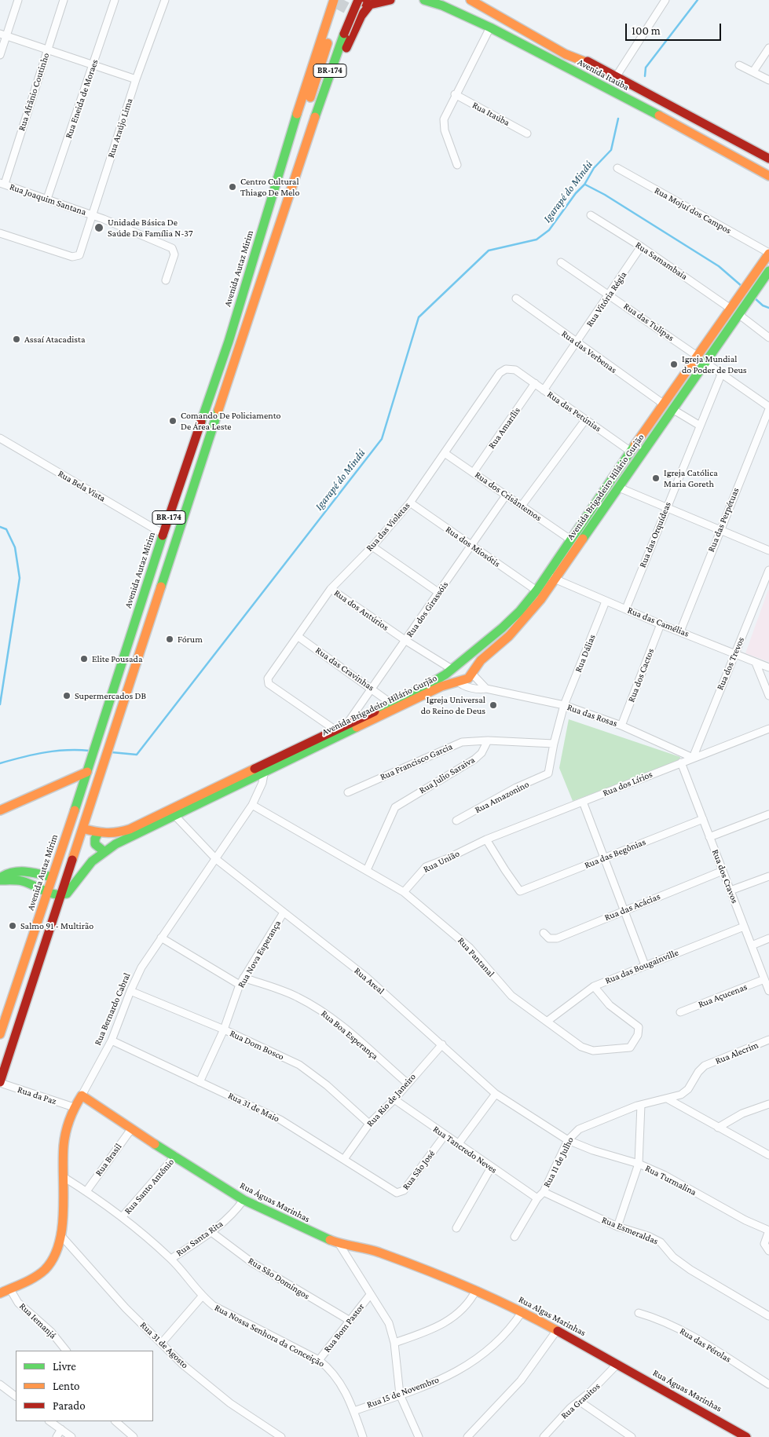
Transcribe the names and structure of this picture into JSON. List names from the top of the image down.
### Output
{
  "streets": {
    "street": [
      "BR-174",
      "Avenida Itaúba",
      "Rua Afrânio Coutinho",
      "Rua Eneida de Moraes",
      "Rua Itaúba",
      "Rua Araújo Lima",
      "Rua Joaquim Santana",
      "Rua Mojuí dos Campos",
      "Rua Samambaia",
      "Avenida Autaz Mirim",
      "Rua Vitória Régia",
      "Rua das Tulipas",
      "Rua das Verbenas",
      "Rua das Petúnias",
      "Rua Amarílis",
      "Rua Bela Vista",
      "Avenida Brigadeiro Hilário Gurjão",
      "Rua dos Crisântemos",
      "Rua das Perpétuas",
      "Rua das Violetas",
      "Rua das Orquídeas",
      "Rua dos Miosótis",
      "Rua dos Girassóis",
      "Rua dos Antúrios",
      "Rua das Camélias",
      "Rua Dálias",
      "Rua dos Trevos",
      "Rua das Cravinhas",
      "Rua dos Cactos",
      "Rua das Rosas",
      "Rua Francisco Garcia",
      "Rua Julio Saraiva",
      "Rua dos Lírios",
      "Rua Amazonino",
      "Rua das Begônias",
      "Rua União",
      "Rua dos Cravos",
      "Rua das Acácias",
      "Rua Nova Esperança",
      "Rua Pantanal",
      "Rua das Bougainville",
      "Rua Areal",
      "Rua Açucenas",
      "Rua Bernardo Cabral",
      "Rua Boa Esperança",
      "Rua Dom Bosco",
      "Rua Alecrim",
      "Rua da Paz",
      "Rua Rio de Janeiro",
      "Rua 31 de Maio",
      "Rua Tancredo Neves",
      "Rua Brasil",
      "Rua 11 de Julho",
      "Rua São José",
      "Rua Turmalina",
      "Rua Santo Antônio",
      "Rua Águas Marinhas",
      "Rua Esmeraldas",
      "Rua Santa Rita",
      "Rua São Domingos",
      "Rua Algas Marinhas",
      "Rua Iemanjá",
      "Rua Bom Pastor",
      "Rua Nossa Senhora da Conceição",
      "Rua 31 de Agosto",
      "Rua das Pérolas",
      "Rua 15 de Novembro",
      "Rua Granitos"
    ]
  },
  "crossings": [
    ["BR-174", "Avenida Brigadeiro Hilário Gurjão"],
    ["BR-174", "Rua da Paz"],
    ["Rua Afrânio Coutinho", "Rua Joaquim Santana"],
    ["Rua Eneida de Moraes", "Rua Joaquim Santana"],
    ["Rua Araújo Lima", "Rua Joaquim Santana"],
    ["Rua Mojuí dos Campos", "Avenida Brigadeiro Hilário Gurjão"],
    ["Rua Samambaia", "Rua Vitória Régia"],
    ["Rua Samambaia", "Avenida Brigadeiro Hilário Gurjão"],
    ["Avenida Autaz Mirim", "Rua Bela Vista"],
    ["Rua Vitória Régia", "Rua das Tulipas"],
    ["Rua Vitória Régia", "Rua das Verbenas"],
    ["Rua Vitória Régia", "Rua das Petúnias"],
    ["Rua das Tulipas", "Avenida Brigadeiro Hilário Gurjão"],
    ["Rua das Verbenas", "Avenida Brigadeiro Hilário Gurjão"],
    ["Rua das Petúnias", "Rua Amarílis"],
    ["Rua das Petúnias", "Avenida Brigadeiro Hilário Gurjão"],
    ["Rua das Petúnias", "Rua das Violetas"],
    ["Rua Amarílis", "Rua dos Crisântemos"],
    ["Avenida Brigadeiro Hilário Gurjão", "Rua dos Crisântemos"],
    ["Avenida Brigadeiro Hilário Gurjão", "Rua das Violetas"],
    ["Avenida Brigadeiro Hilário Gurjão", "Rua dos Miosótis"],
    ["Avenida Brigadeiro Hilário Gurjão", "Rua dos Girassóis"],
    ["Avenida Brigadeiro Hilário Gurjão", "Rua dos Antúrios"],
    ["Avenida Brigadeiro Hilário Gurjão", "Rua das Camélias"],
    ["Avenida Brigadeiro Hilário Gurjão", "Rua das Cravinhas"],
    ["Avenida Brigadeiro Hilário Gurjão", "Rua das Rosas"],
    ["Avenida Brigadeiro Hilário Gurjão", "Rua Areal"],
    ["Avenida Brigadeiro Hilário Gurjão", "Rua Bernardo Cabral"],
    ["Rua dos Crisântemos", "Rua das Violetas"],
    ["Rua dos Crisântemos", "Rua dos Girassóis"],
    ["Rua das Perpétuas", "Rua das Camélias"],
    ["Rua das Violetas", "Rua dos Miosótis"],
    ["Rua das Violetas", "Rua dos Antúrios"],
    ["Rua das Violetas", "Rua das Cravinhas"],
    ["Rua das Orquídeas", "Rua das Camélias"],
    ["Rua dos Miosótis", "Rua dos Girassóis"],
    ["Rua dos Girassóis", "Rua dos Antúrios"],
    ["Rua dos Girassóis", "Rua das Cravinhas"],
    ["Rua dos Antúrios", "Rua das Rosas"],
    ["Rua das Camélias", "Rua Dálias"],
    ["Rua das Camélias", "Rua dos Trevos"],
    ["Rua das Camélias", "Rua dos Cactos"],
    ["Rua Dálias", "Rua das Rosas"],
    ["Rua Dálias", "Rua Amazonino"],
    ["Rua dos Trevos", "Rua das Rosas"],
    ["Rua dos Trevos", "Rua dos Lírios"],
    ["Rua dos Cactos", "Rua das Rosas"],
    ["Rua das Rosas", "Rua dos Lírios"],
    ["Rua das Rosas", "Rua Amazonino"],
    ["Rua Francisco Garcia", "Rua Julio Saraiva"],
    ["Rua Julio Saraiva", "Rua Pantanal"],
    ["Rua dos Lírios", "Rua das Begônias"],
    ["Rua dos Lírios", "Rua União"],
    ["Rua dos Lírios", "Rua dos Cravos"],
    ["Rua das Begônias", "Rua União"],
    ["Rua das Begônias", "Rua dos Cravos"],
    ["Rua União", "Rua Pantanal"],
    ["Rua dos Cravos", "Rua das Acácias"],
    ["Rua dos Cravos", "Rua das Bougainville"],
    ["Rua dos Cravos", "Rua Açucenas"],
    ["Rua Nova Esperança", "Rua Areal"],
    ["Rua Nova Esperança", "Rua Boa Esperança"],
    ["Rua Nova Esperança", "Rua Dom Bosco"],
    ["Rua Nova Esperança", "Rua 31 de Maio"],
    ["Rua Pantanal", "Rua das Bougainville"],
    ["Rua Pantanal", "Rua Bernardo Cabral"],
    ["Rua Areal", "Rua Bernardo Cabral"],
    ["Rua Areal", "Rua Rio de Janeiro"],
    ["Rua Areal", "Rua 11 de Julho"],
    ["Rua Areal", "Rua Turmalina"],
    ["Rua Bernardo Cabral", "Rua Dom Bosco"],
    ["Rua Bernardo Cabral", "Rua da Paz"],
    ["Rua Bernardo Cabral", "Rua 31 de Maio"],
    ["Rua Bernardo Cabral", "Rua Águas Marinhas"],
    ["Rua Bernardo Cabral", "Rua Iemanjá"],
    ["Rua Bernardo Cabral", "Rua Nossa Senhora da Conceição"],
    ["Rua Bernardo Cabral", "Rua 31 de Agosto"],
    ["Rua Boa Esperança", "Rua Rio de Janeiro"],
    ["Rua Dom Bosco", "Rua Rio de Janeiro"],
    ["Rua Alecrim", "Rua 11 de Julho"],
    ["Rua Rio de Janeiro", "Rua 31 de Maio"],
    ["Rua Rio de Janeiro", "Rua Tancredo Neves"],
    ["Rua 31 de Maio", "Rua São José"],
    ["Rua Tancredo Neves", "Rua 11 de Julho"],
    ["Rua Tancredo Neves", "Rua São José"],
    ["Rua Brasil", "Rua Águas Marinhas"],
    ["Rua Brasil", "Rua Nossa Senhora da Conceição"],
    ["Rua 11 de Julho", "Rua Turmalina"],
    ["Rua 11 de Julho", "Rua Esmeraldas"],
    ["Rua Santo Antônio", "Rua Águas Marinhas"],
    ["Rua Santo Antônio", "Rua Nossa Senhora da Conceição"],
    ["Rua Águas Marinhas", "Rua Santa Rita"],
    ["Rua Águas Marinhas", "Rua Algas Marinhas"],
    ["Rua Águas Marinhas", "Rua Granitos"],
    ["Rua Santa Rita", "Rua São Domingos"],
    ["Rua Santa Rita", "Rua Nossa Senhora da Conceição"],
    ["Rua São Domingos", "Rua Bom Pastor"],
    ["Rua Algas Marinhas", "Rua 15 de Novembro"],
    ["Rua Algas Marinhas", "Rua Granitos"],
    ["Rua Bom Pastor", "Rua Nossa Senhora da Conceição"],
    ["Rua Nossa Senhora da Conceição", "Rua 15 de Novembro"]
  ],
  "water": ["Igarapé do Mindú"],
  "places": [
    "Centro Cultural Thiago De Melo",
    "Unidade Básica De Saúde Da Família N-37",
    "Assaí Atacadista",
    "Igreja Mundial do Poder de Deus",
    "Comando De Policiamento De Área Leste",
    "Igreja Católica Maria Goreth",
    "Fórum",
    "Elite Pousada",
    "Supermercados DB",
    "Igreja Universal do Reino de Deus",
    "Salmo 91 - Multirão"
  ],
  "legend": ["Livre", "Lento", "Parado"],
  "scale_bar": "100 m"
}
